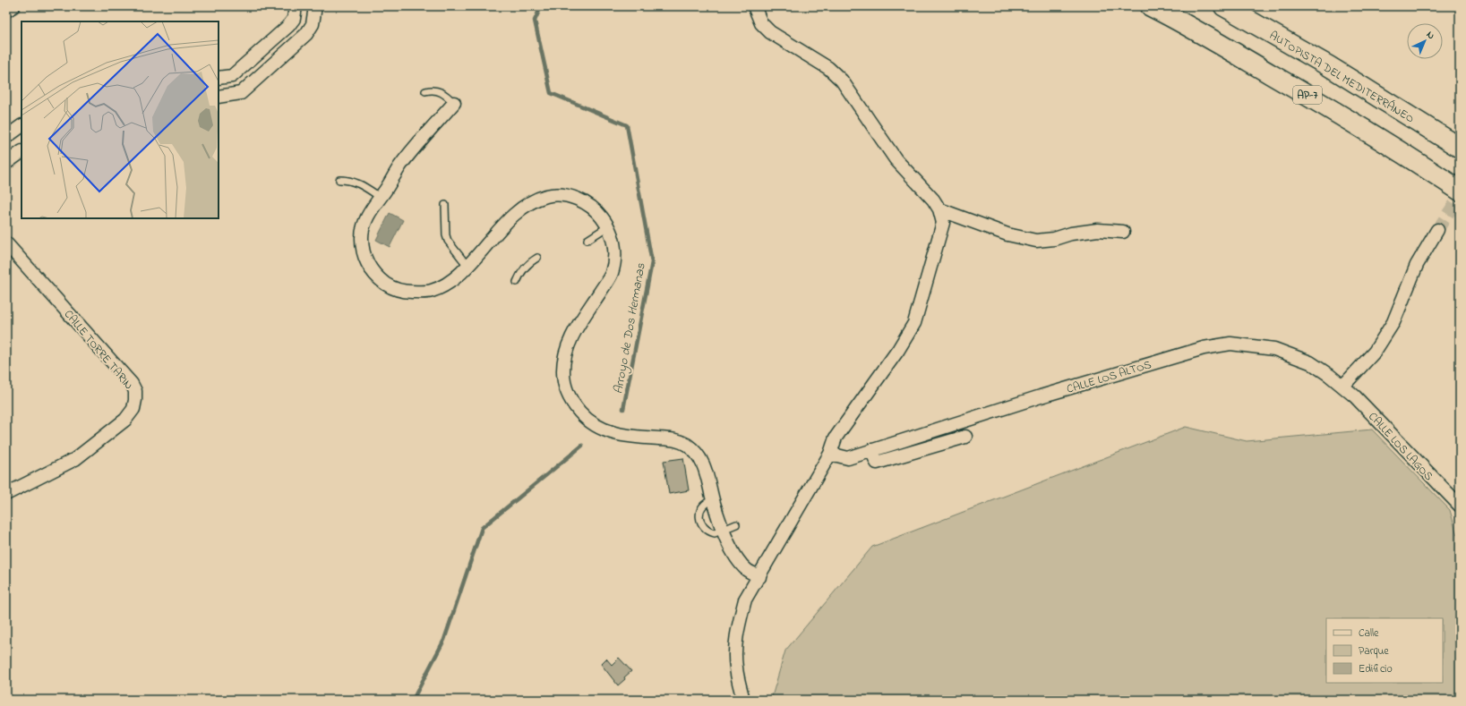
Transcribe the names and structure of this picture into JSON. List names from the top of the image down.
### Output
{
  "streets": {
    "highway": ["AUTOPISTA DEL MEDITERRÁNEO", "AP-7"],
    "street": ["CALLE TORRE TARIN", "CALLE LOS ALTOS", "CALLE LOS LAGOS"]
  },
  "crossings": [
    ["CALLE LOS ALTOS", "CALLE LOS LAGOS"]
  ],
  "water": ["Arroyo de Dos Hermanas"],
  "legend": ["Calle", "Parque", "Edificio"],
  "north": "top right"
}
